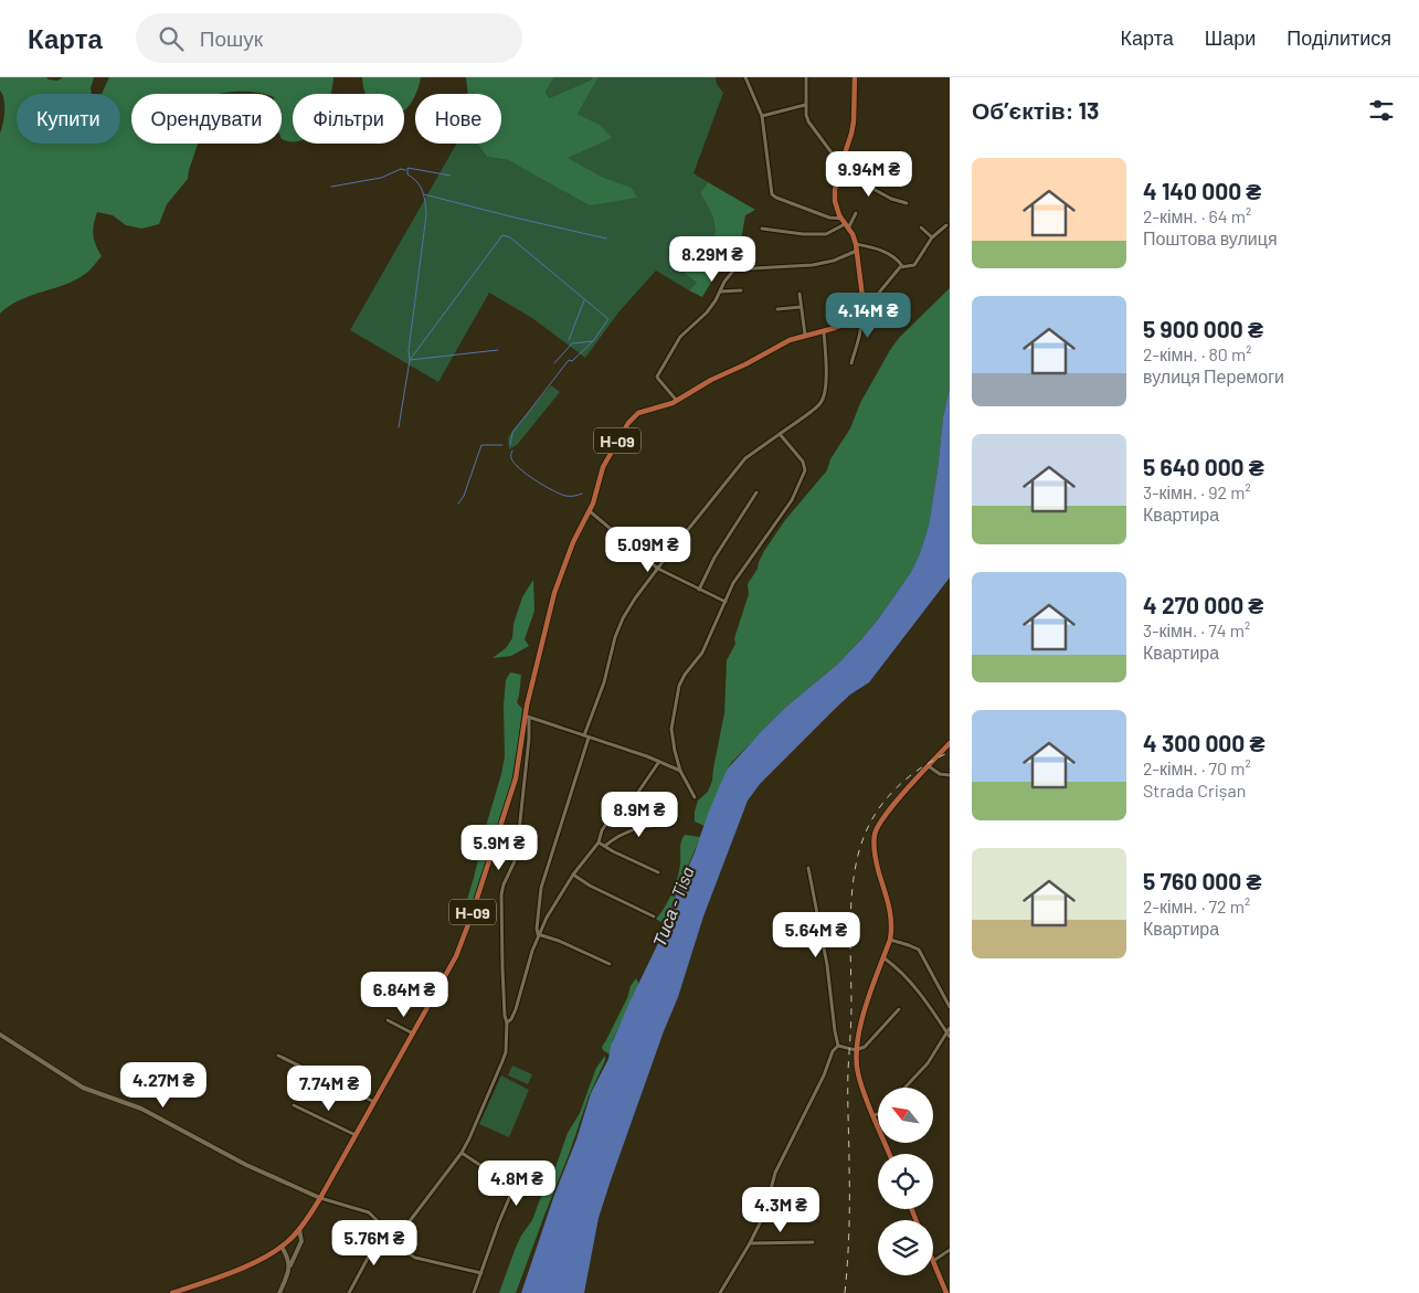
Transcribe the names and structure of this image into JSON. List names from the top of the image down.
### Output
{
  "streets": {
    "main road": ["Н-09"]
  },
  "water": ["Тиса - Tisa"],
  "north": "top left",
  "page": {
    "header": "Карта",
    "search": "Пошук",
    "nav": ["Карта", "Шари", "Поділитися"],
    "heading": "Об’єктів: 13",
    "chip": [
      "Купити",
      "Орендувати",
      "Фільтри",
      "Нове"
    ],
    "list": [
      {
        "name": "4 140 000 ₴",
        "note": "2-кімн. · 64 m² · Поштова вулиця"
      },
      {
        "name": "5 900 000 ₴",
        "note": "2-кімн. · 80 m² · вулиця Перемоги"
      },
      {
        "name": "5 640 000 ₴",
        "note": "3-кімн. · 92 m² · Квартира"
      },
      {
        "name": "4 270 000 ₴",
        "note": "3-кімн. · 74 m² · Квартира"
      },
      {
        "name": "4 300 000 ₴",
        "note": "2-кімн. · 70 m² · Strada Crișan"
      },
      {
        "name": "5 760 000 ₴",
        "note": "2-кімн. · 72 m² · Квартира"
      }
    ],
    "price": [
      "9.94M ₴",
      "8.29M ₴",
      "4.14M ₴",
      "5.09M ₴",
      "8.9M ₴",
      "5.9M ₴",
      "5.64M ₴",
      "6.84M ₴",
      "4.27M ₴",
      "7.74M ₴",
      "4.8M ₴",
      "4.3M ₴",
      "5.76M ₴"
    ]
  }
}
